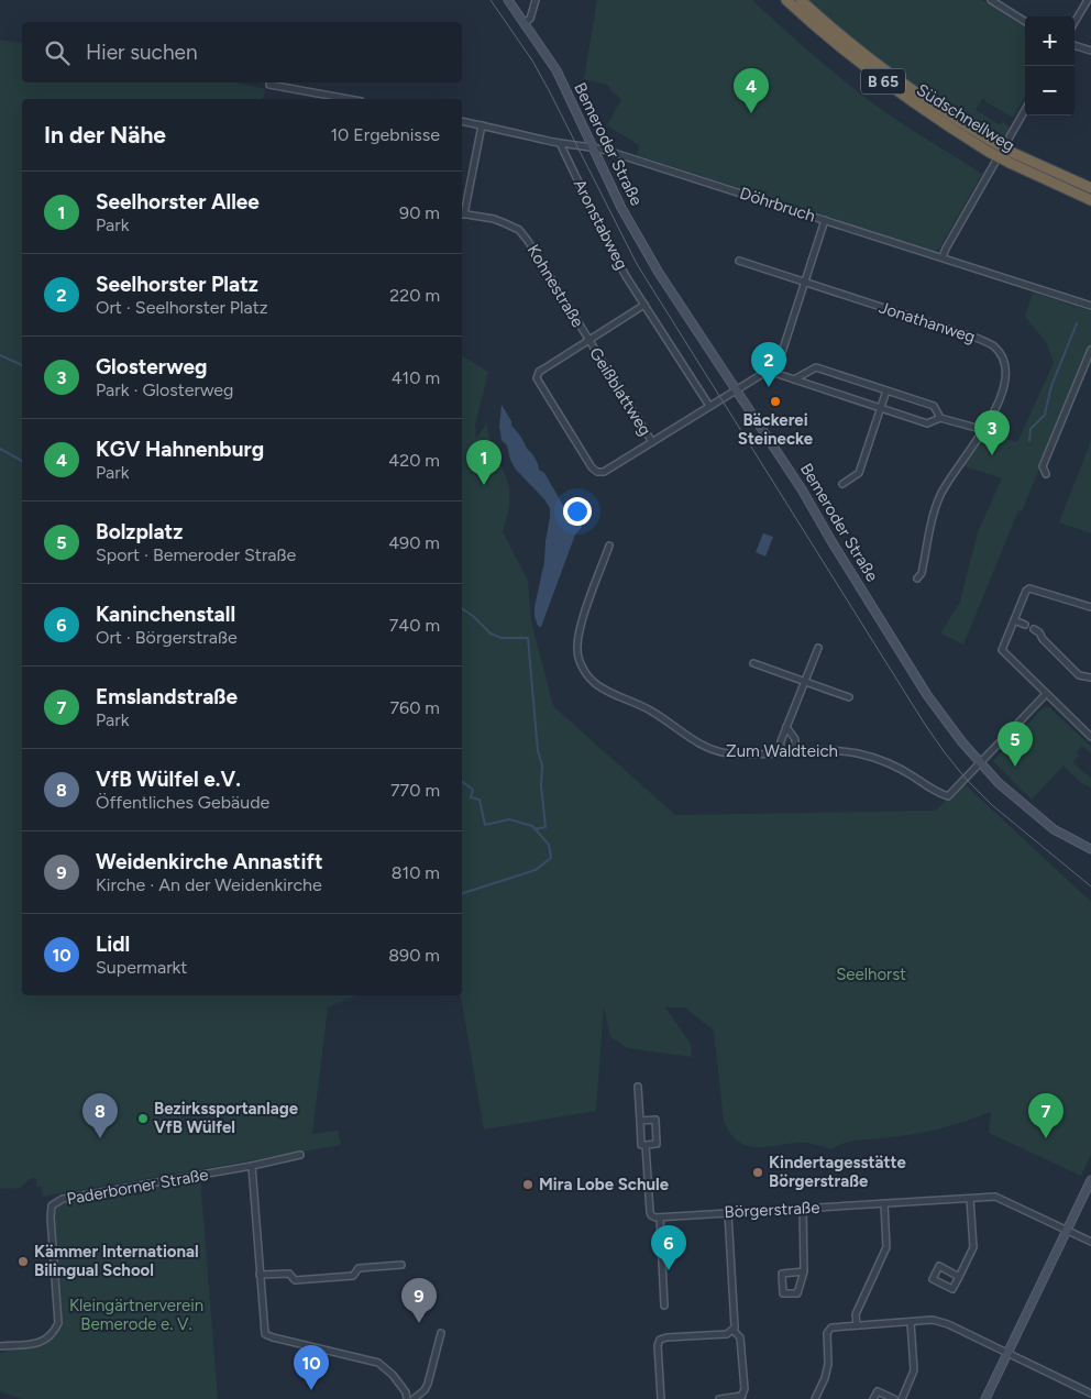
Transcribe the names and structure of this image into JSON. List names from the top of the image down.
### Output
{
  "streets": {
    "highway": ["B 65", "Südschnellweg"],
    "main road": ["Bemeroder Straße"],
    "street": [
      "Döhrbruch",
      "Aronstabweg",
      "Kohnestraße",
      "Jonathanweg",
      "Geißblattweg",
      "Zum Waldteich",
      "Paderborner Straße",
      "Börgerstraße"
    ]
  },
  "crossings": [
    ["Bemeroder Straße", "Döhrbruch"],
    ["Bemeroder Straße", "Zum Waldteich"],
    ["Döhrbruch", "Aronstabweg"],
    ["Kohnestraße", "Geißblattweg"]
  ],
  "parks": ["Seelhorst", "Kleingärtnerverein Bemerode e. V."],
  "places": [
    "Bäckerei Steinecke",
    "Bezirkssportanlage VfB Wülfel",
    "Kindertagesstätte Börgerstraße",
    "Mira Lobe Schule",
    "Kämmer International Bilingual School"
  ],
  "page": {
    "map_buttons": ["+", "−"],
    "search": "Hier suchen",
    "pins": [
      "4",
      "2",
      "3",
      "1",
      "5",
      "7",
      "8",
      "6",
      "9",
      "10"
    ],
    "heading": ["In der Nähe", "10 Ergebnisse"],
    "list": [
      {
        "mark": "1",
        "name": "Seelhorster Allee",
        "note": "Park",
        "value": "90 m"
      },
      {
        "mark": "2",
        "name": "Seelhorster Platz",
        "note": "Ort · Seelhorster Platz",
        "value": "220 m"
      },
      {
        "mark": "3",
        "name": "Glosterweg",
        "note": "Park · Glosterweg",
        "value": "410 m"
      },
      {
        "mark": "4",
        "name": "KGV Hahnenburg",
        "note": "Park",
        "value": "420 m"
      },
      {
        "mark": "5",
        "name": "Bolzplatz",
        "note": "Sport · Bemeroder Straße",
        "value": "490 m"
      },
      {
        "mark": "6",
        "name": "Kaninchenstall",
        "note": "Ort · Börgerstraße",
        "value": "740 m"
      },
      {
        "mark": "7",
        "name": "Emslandstraße",
        "note": "Park",
        "value": "760 m"
      },
      {
        "mark": "8",
        "name": "VfB Wülfel e.V.",
        "note": "Öffentliches Gebäude",
        "value": "770 m"
      },
      {
        "mark": "9",
        "name": "Weidenkirche Annastift",
        "note": "Kirche · An der Weidenkirche",
        "value": "810 m"
      },
      {
        "mark": "10",
        "name": "Lidl",
        "note": "Supermarkt",
        "value": "890 m"
      }
    ]
  }
}
